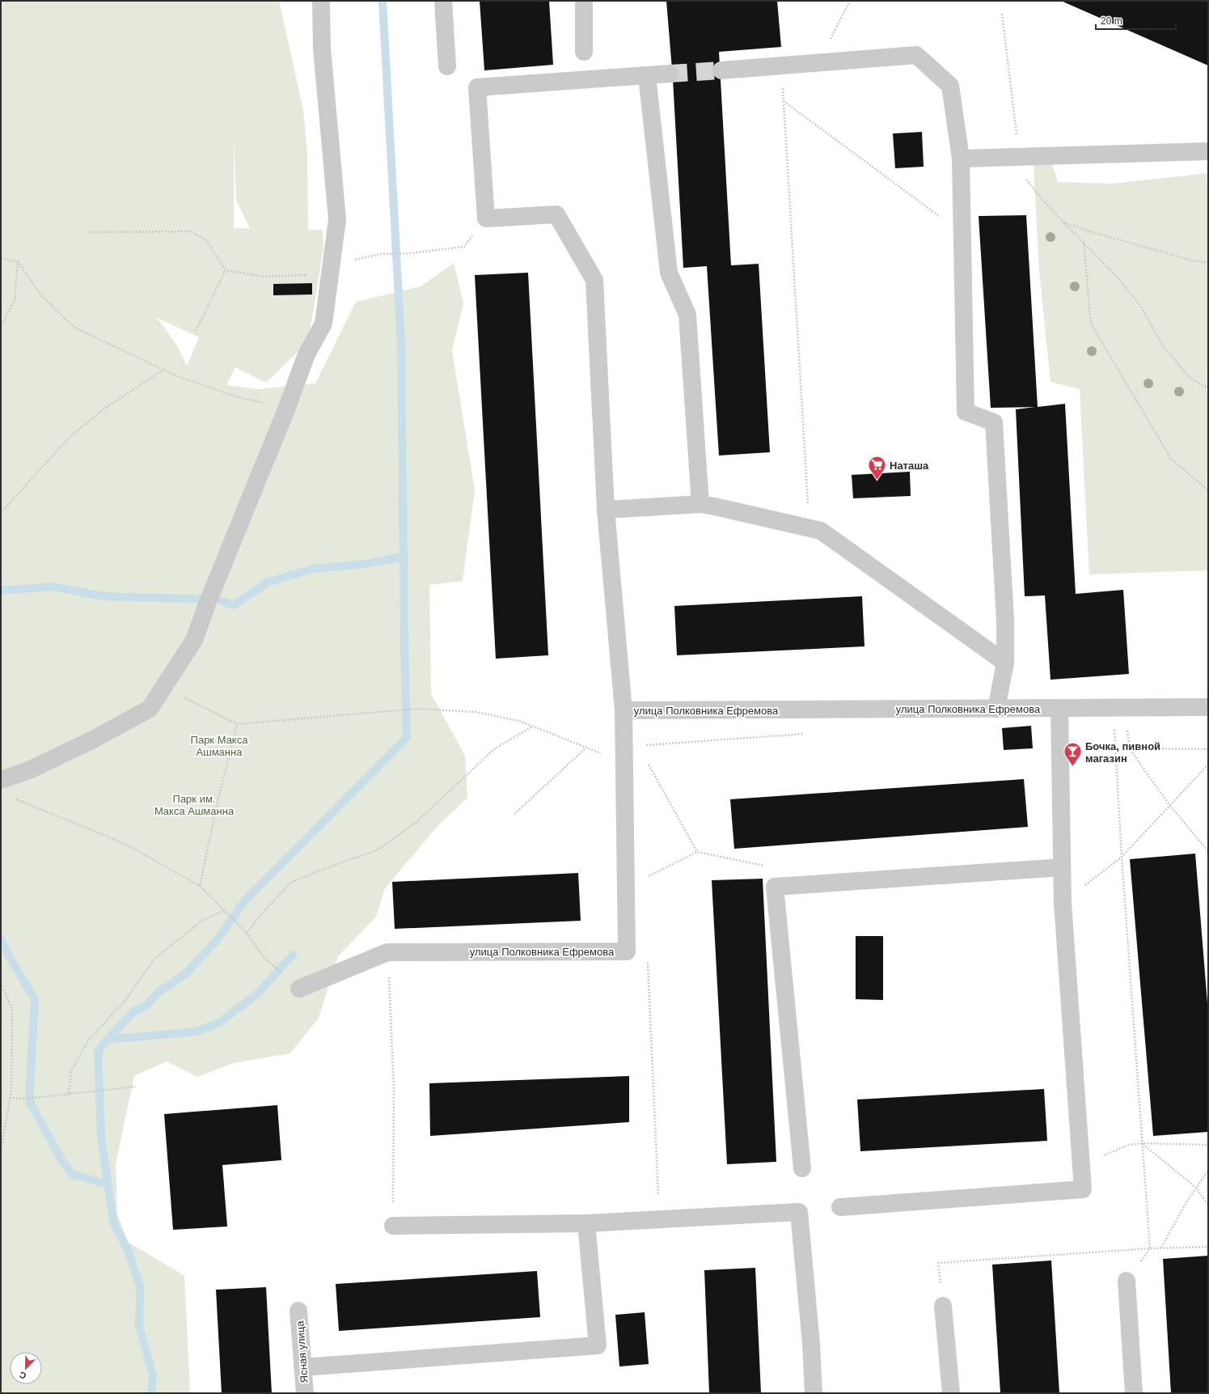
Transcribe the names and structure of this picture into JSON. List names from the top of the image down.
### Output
{
  "streets": {
    "street": ["улица Полковника Ефремова", "Ясная улица"]
  },
  "parks": ["Парк Макса Ашманна", "Парк им. Макса Ашманна"],
  "places": {
    "supermarket": ["Наташа"],
    "bar": ["Бочка, пивной магазин"]
  },
  "scale_bar": "20 m",
  "north": "bottom left"
}
